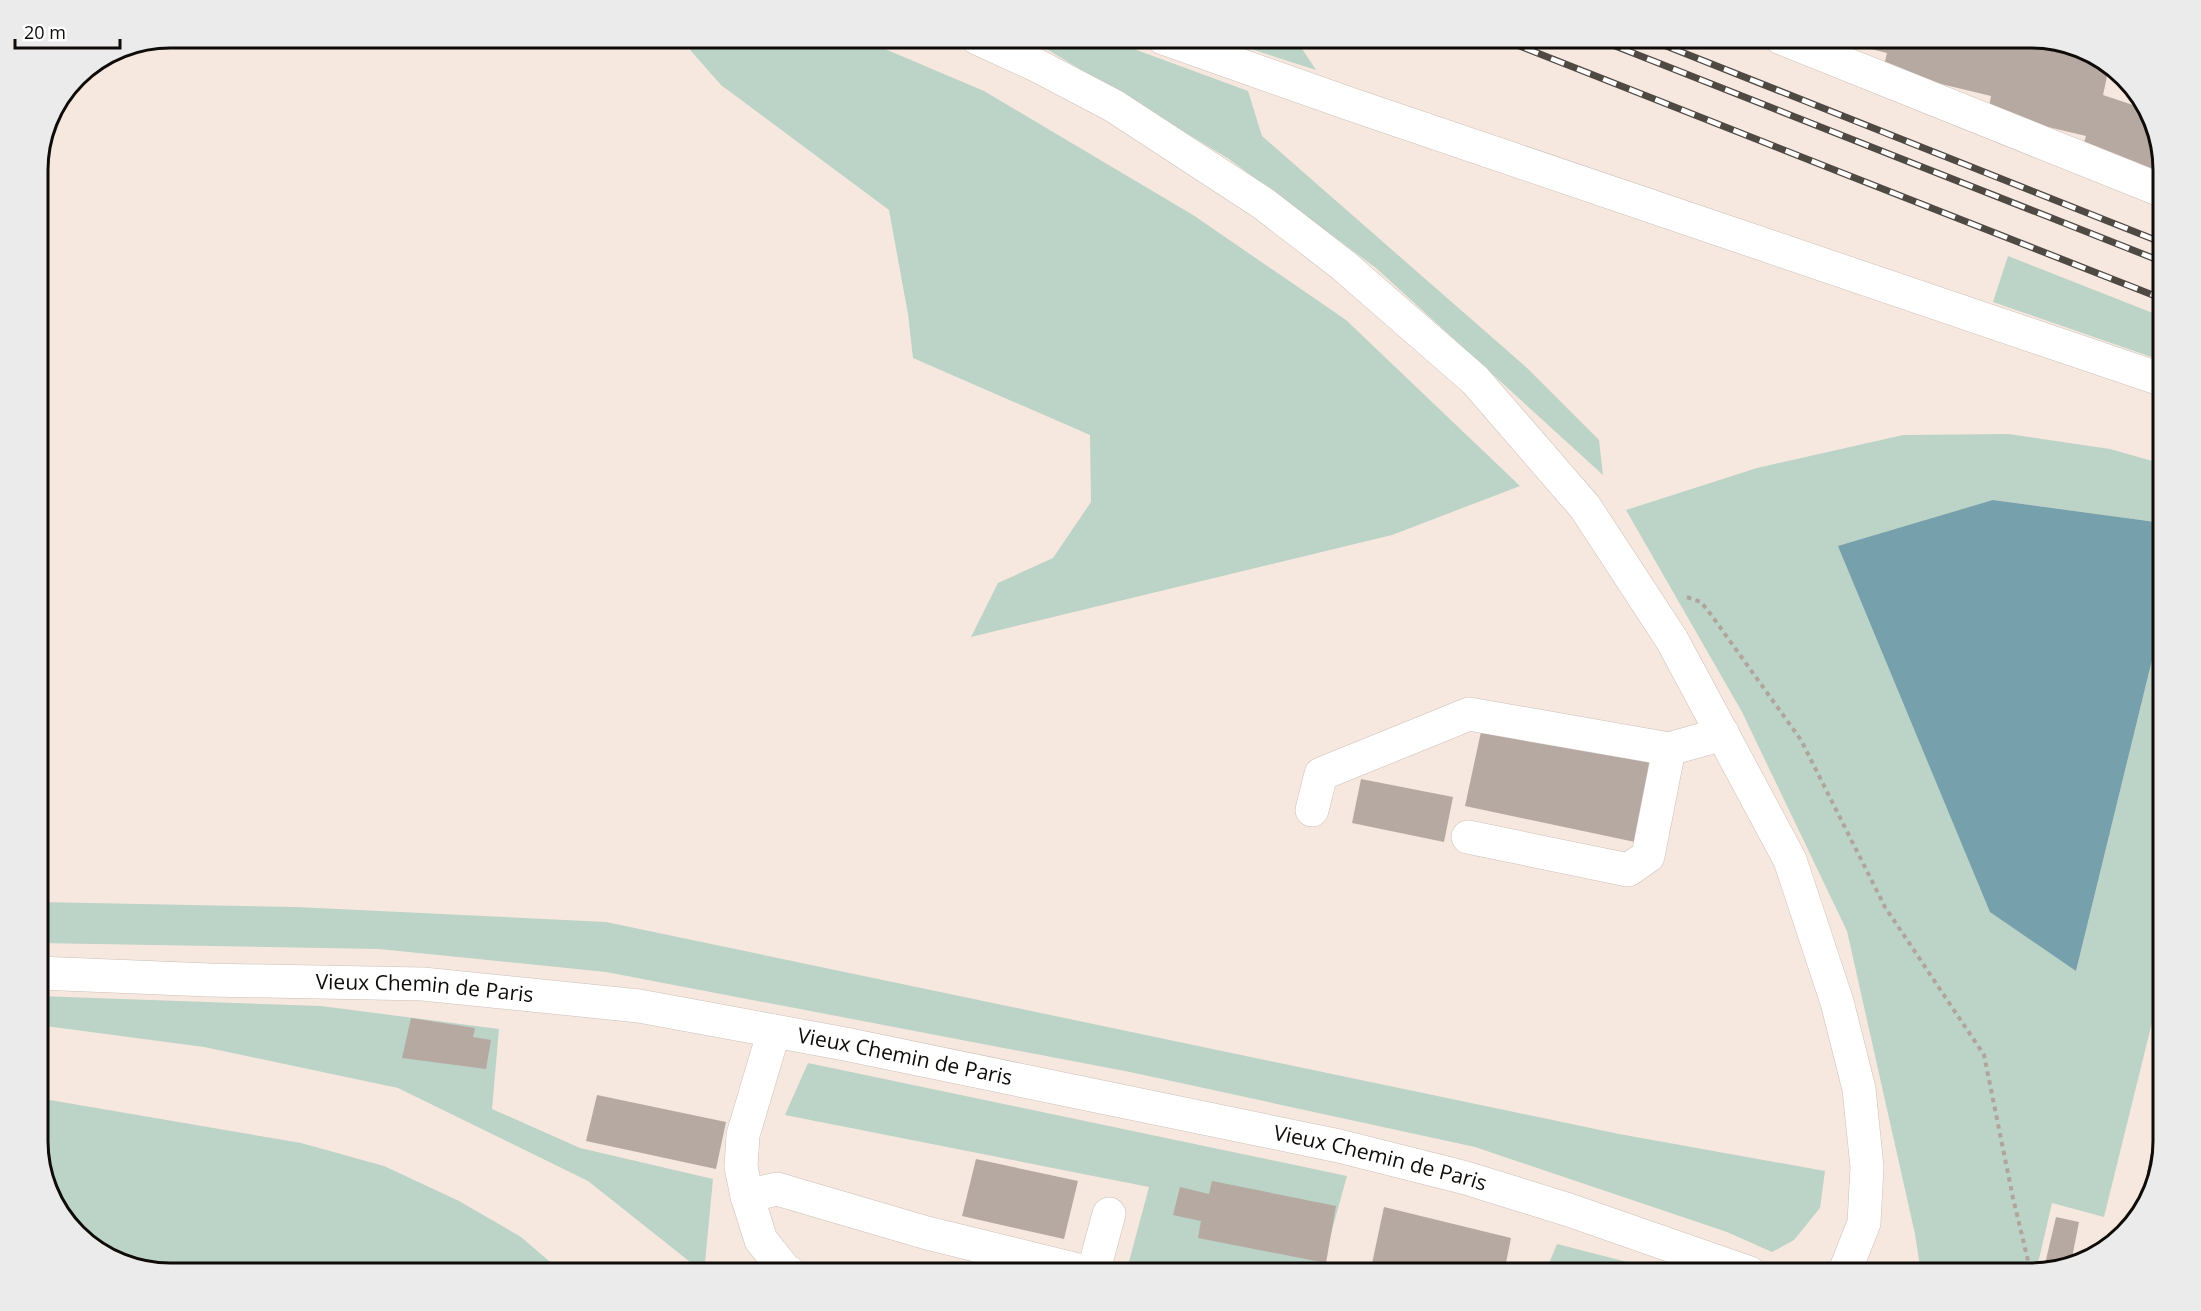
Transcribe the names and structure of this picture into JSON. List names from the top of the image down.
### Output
{
  "streets": {
    "street": ["Vieux Chemin de Paris"]
  },
  "scale_bar": "20 m"
}
